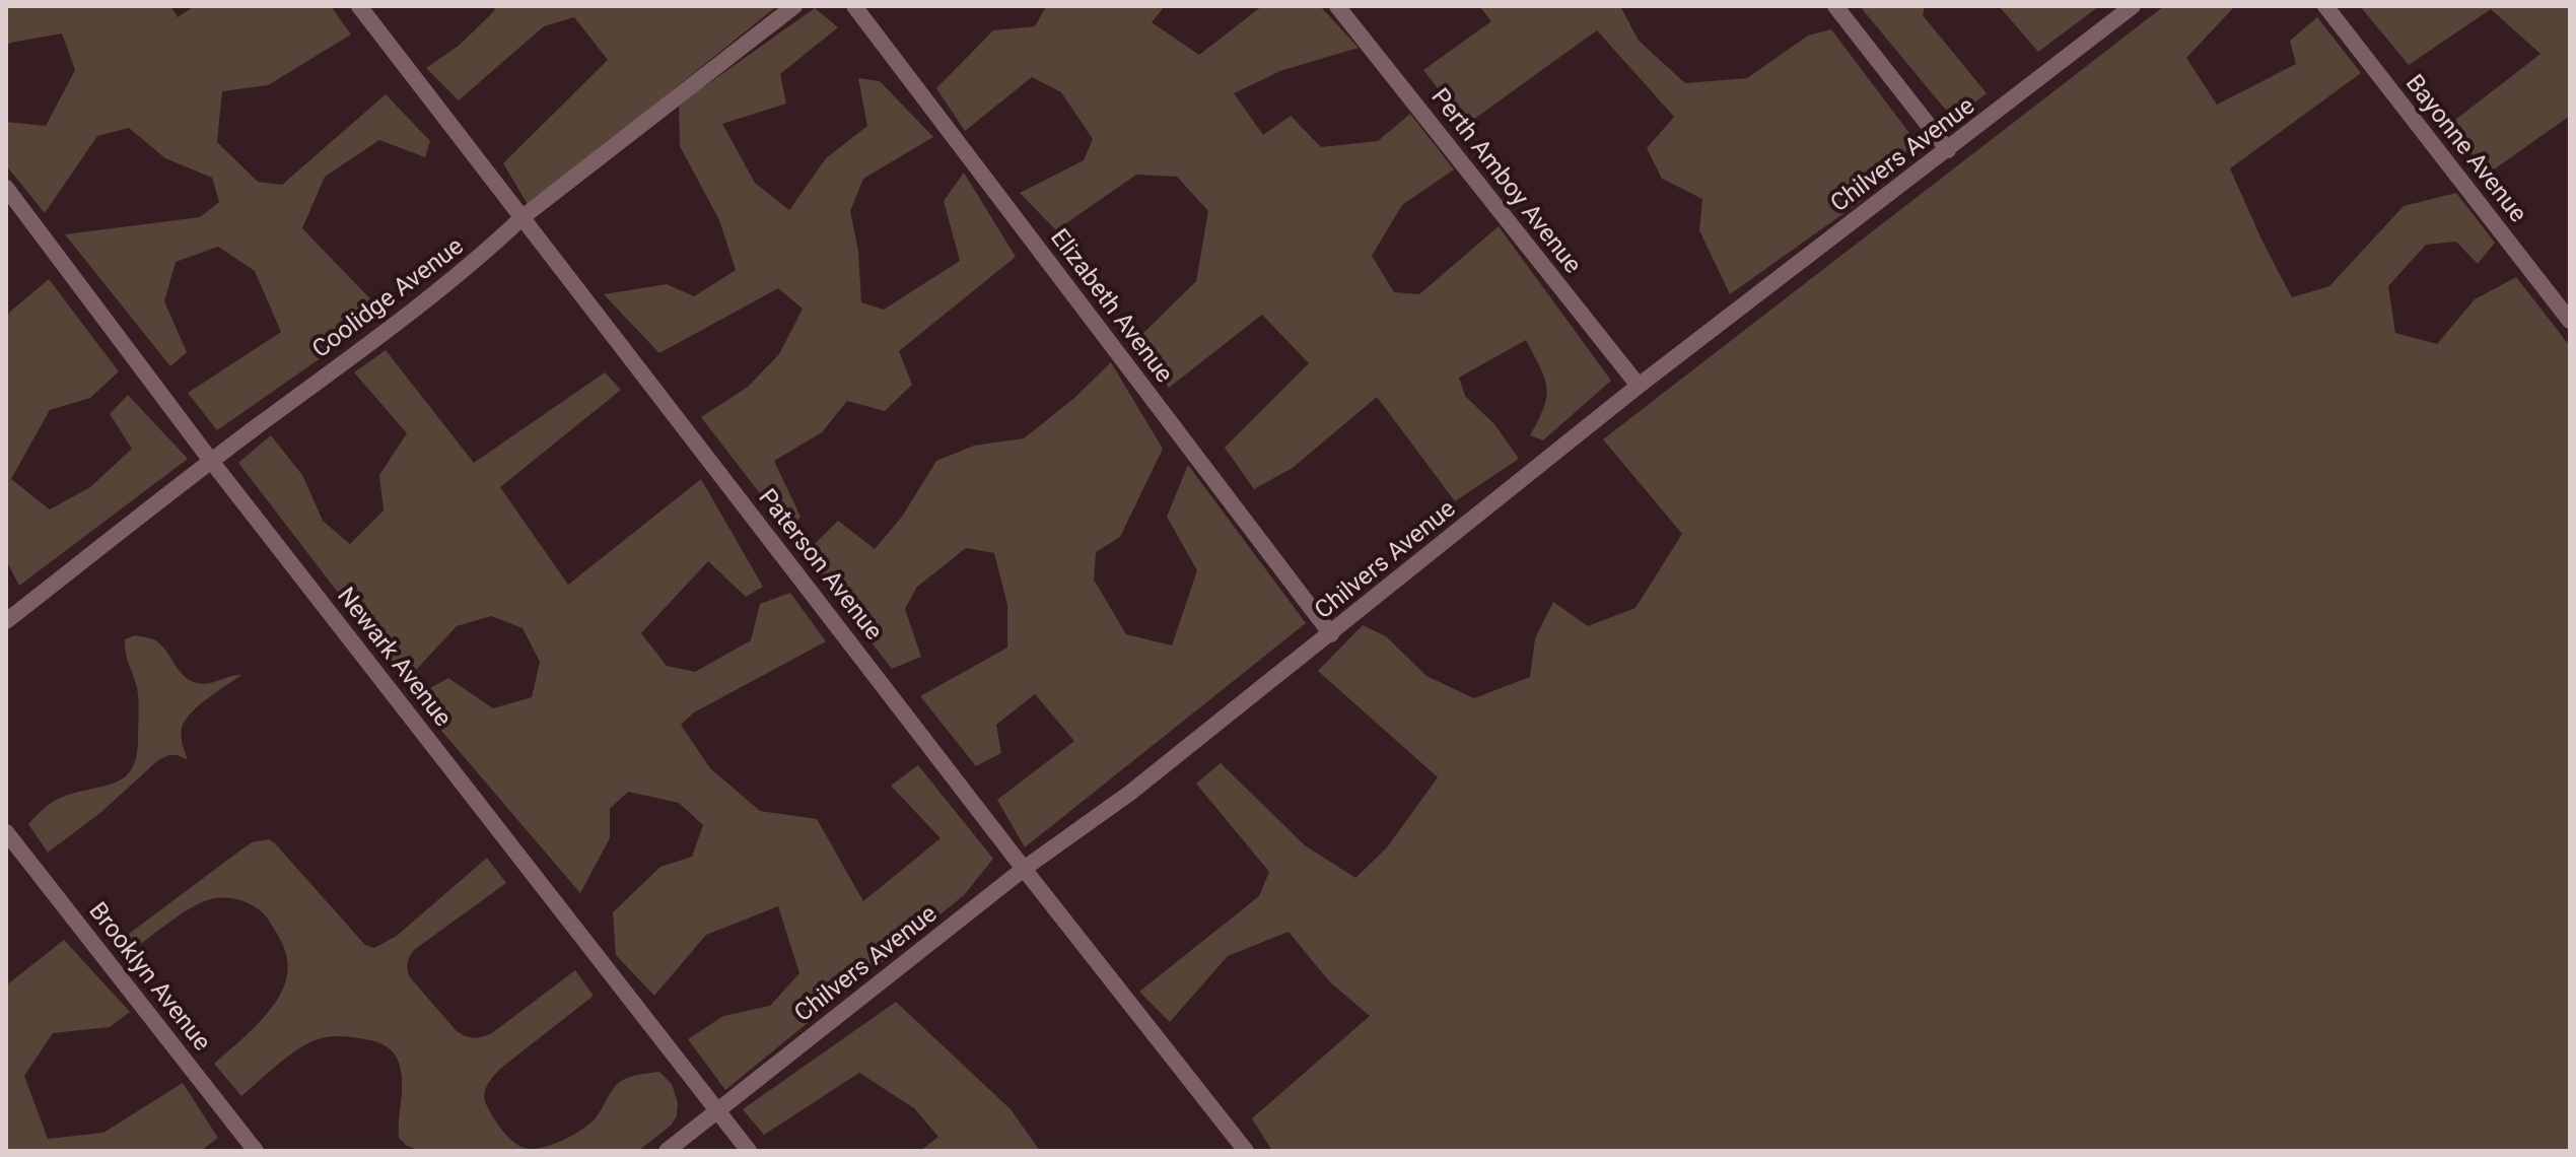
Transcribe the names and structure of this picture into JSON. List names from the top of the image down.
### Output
{
  "streets": {
    "street": [
      "Bayonne Avenue",
      "Chilvers Avenue",
      "Perth Amboy Avenue",
      "Coolidge Avenue",
      "Elizabeth Avenue",
      "Paterson Avenue",
      "Newark Avenue",
      "Brooklyn Avenue"
    ]
  },
  "crossings": [
    ["Chilvers Avenue", "Perth Amboy Avenue"],
    ["Chilvers Avenue", "Elizabeth Avenue"],
    ["Chilvers Avenue", "Paterson Avenue"],
    ["Chilvers Avenue", "Newark Avenue"],
    ["Coolidge Avenue", "Paterson Avenue"],
    ["Coolidge Avenue", "Newark Avenue"]
  ]
}
